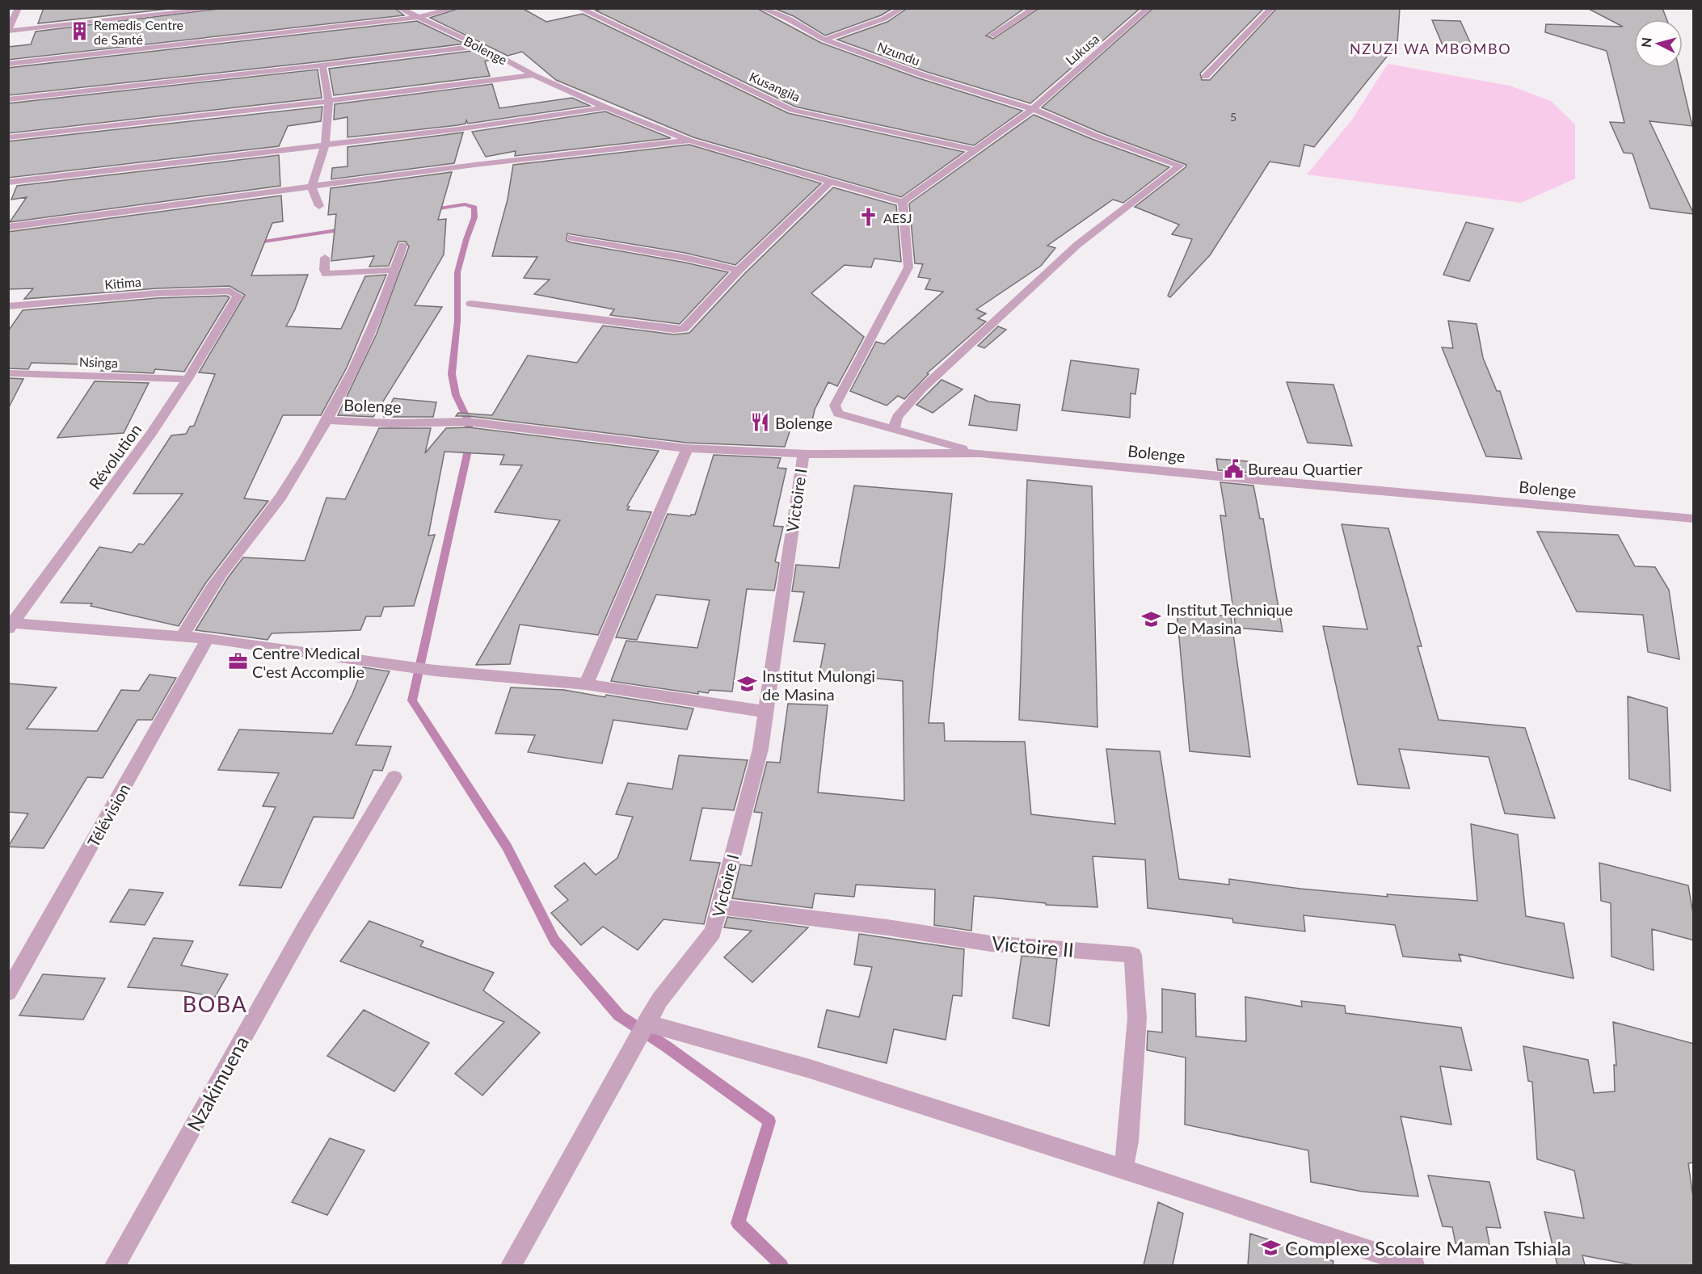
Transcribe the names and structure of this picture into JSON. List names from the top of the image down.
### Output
{
  "streets": {
    "street": [
      "Lukusa",
      "Bolenge",
      "Nzundu",
      "Kusangila",
      "Kitima",
      "Nsinga",
      "Révolution",
      "Victoire I",
      "Télévision",
      "Victoire II",
      "Nzakimuena"
    ]
  },
  "crossings": [
    ["Lukusa", "Bolenge"],
    ["Lukusa", "Nzundu"],
    ["Lukusa", "Kusangila"],
    ["Bolenge", "Victoire I"],
    ["Kitima", "Révolution"],
    ["Nsinga", "Révolution"],
    ["Victoire I", "Victoire II"]
  ],
  "districts": ["NZUZI WA MBOMBO", "BOBA"],
  "places": {
    "building": ["Remedis Centre de Santé"],
    "church": ["AESJ"],
    "restaurant": ["Bolenge"],
    "public building": ["Bureau Quartier"],
    "school or university": ["Institut Technique De Masina", "Institut Mulongi de Masina", "Complexe Scolaire Maman Tshiala"],
    "office": ["Centre Medical C'est Accomplie"]
  },
  "house_numbers": ["5"],
  "north": "left"
}
